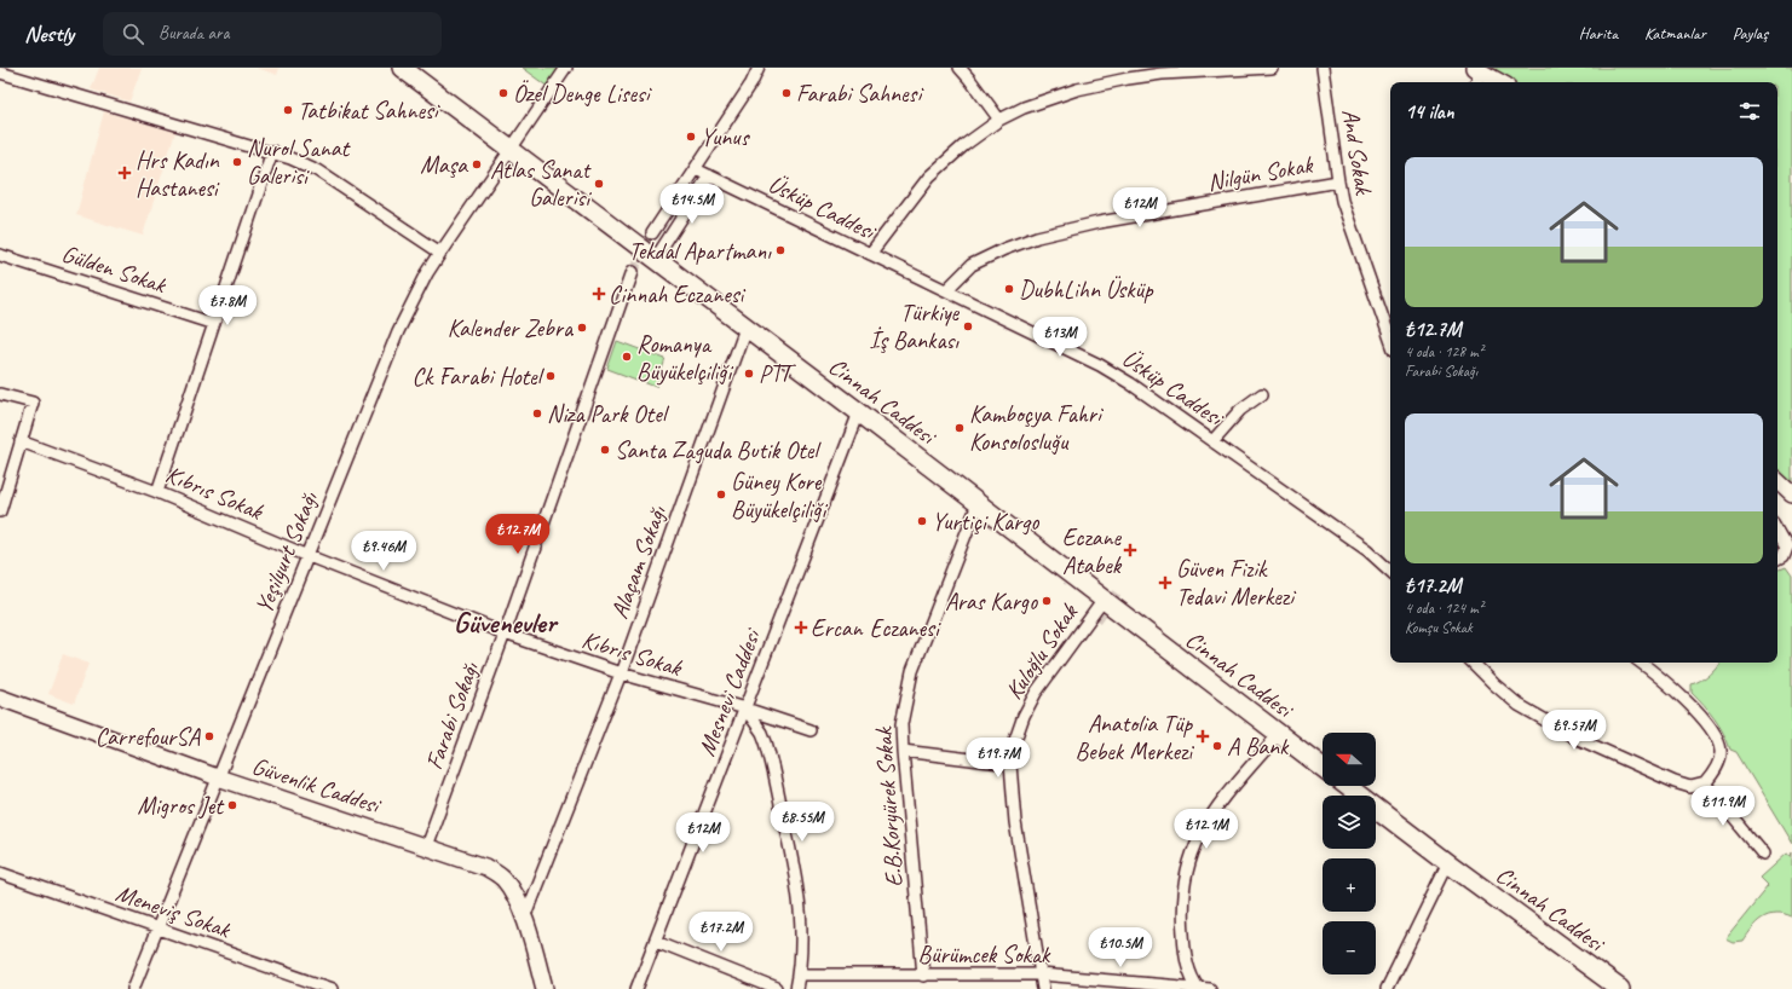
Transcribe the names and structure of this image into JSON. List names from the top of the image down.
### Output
{
  "streets": {
    "main road": ["Cinnah Caddesi", "Güvenlik Caddesi"],
    "street": [
      "And Sokak",
      "Nilgün Sokak",
      "Üsküp Caddesi",
      "Gülden Sokak",
      "Kıbrıs Sokak",
      "Yeşilyurt Sokağı",
      "Alaçam Sokağı",
      "Kuloğlu Sokak",
      "Mesnevi Caddesi",
      "Farabi Sokağı",
      "E.B.Koryürek Sokak",
      "Meneviş Sokak",
      "Bürümcek Sokak"
    ]
  },
  "crossings": [
    ["And Sokak", "Nilgün Sokak"],
    ["Nilgün Sokak", "Üsküp Caddesi"],
    ["Cinnah Caddesi", "Yeşilyurt Sokağı"],
    ["Cinnah Caddesi", "Alaçam Sokağı"],
    ["Cinnah Caddesi", "Kuloğlu Sokak"],
    ["Cinnah Caddesi", "Mesnevi Caddesi"],
    ["Cinnah Caddesi", "E.B.Koryürek Sokak"],
    ["Kıbrıs Sokak", "Yeşilyurt Sokağı"],
    ["Kıbrıs Sokak", "Alaçam Sokağı"],
    ["Kıbrıs Sokak", "Mesnevi Caddesi"],
    ["Kıbrıs Sokak", "Farabi Sokağı"],
    ["Yeşilyurt Sokağı", "Güvenlik Caddesi"],
    ["Yeşilyurt Sokağı", "Meneviş Sokak"],
    ["Alaçam Sokağı", "Güvenlik Caddesi"],
    ["Kuloğlu Sokak", "Bürümcek Sokak"],
    ["Farabi Sokağı", "Güvenlik Caddesi"],
    ["E.B.Koryürek Sokak", "Bürümcek Sokak"]
  ],
  "districts": ["Güvenevler"],
  "places": {
    "other": [
      "Özel Denge Lisesi",
      "Farabi Sahnesi",
      "Tatbikat Sahnesi",
      "Yunus",
      "Nurol Sanat Galerisi",
      "Maşa",
      "Atlas Sanat Galerisi",
      "Tekdal Apartmanı",
      "DubhLihn Üsküp",
      "Türkiye İş Bankası",
      "Kalender Zebra",
      "Romanya Büyükelçiliği",
      "PTT",
      "Ck Farabi Hotel",
      "Niza Park Otel",
      "Kamboçya Fahri Konsolosluğu",
      "Santa Zaguda Butik Otel",
      "Güney Kore Büyükelçiliği",
      "Yurtiçi Kargo",
      "Aras Kargo",
      "CarrefourSA",
      "A Bank",
      "Migros Jet"
    ],
    "health": [
      "Hrs Kadın Hastanesi",
      "Cinnah Eczanesi",
      "Eczane Atabek",
      "Güven Fizik Tedavi Merkezi",
      "Ercan Eczanesi",
      "Anatolia Tüp Bebek Merkezi"
    ]
  },
  "north": "left",
  "page": {
    "header": "Nestly",
    "search": "Burada ara",
    "nav": ["Harita", "Katmanlar", "Paylaş"],
    "heading": "14 ilan",
    "list": [
      {
        "name": "₺12.7M",
        "note": "4 oda · 128 m² · Farabi Sokağı"
      },
      {
        "name": "₺17.2M",
        "note": "4 oda · 124 m² · Komşu Sokak"
      }
    ],
    "price": [
      "₺14.5M",
      "₺12M",
      "₺7.8M",
      "₺13M",
      "₺12.7M",
      "₺9.46M",
      "₺9.57M",
      "₺19.7M",
      "₺11.9M",
      "₺8.55M",
      "₺12.1M",
      "₺12M",
      "₺17.2M",
      "₺10.5M"
    ],
    "map_buttons": ["+", "−"]
  }
}
